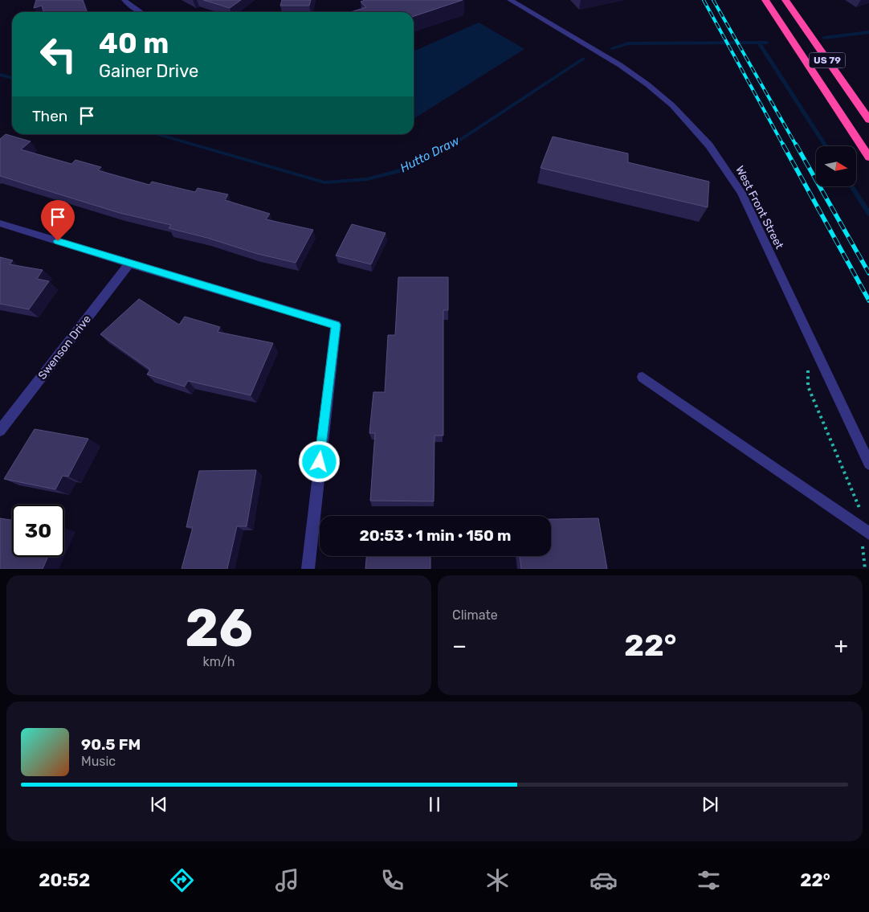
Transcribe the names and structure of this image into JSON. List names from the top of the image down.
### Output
{
  "streets": {
    "highway": ["US 79"],
    "street": ["West Front Street", "Swenson Drive"]
  },
  "water": ["Hutto Draw"],
  "north": "right",
  "page": {
    "turn": ["40 m", "Gainer Drive"],
    "then": "Then",
    "limit": "30",
    "trip": "20:53 · 1 min · 150 m",
    "tile": [
      ["26", "km/h"],
      "Climate"
    ],
    "heat": ["−", "22°", "+"],
    "song": ["90.5 FM", "Music"],
    "tabs": ["20:52", "22°"]
  }
}
